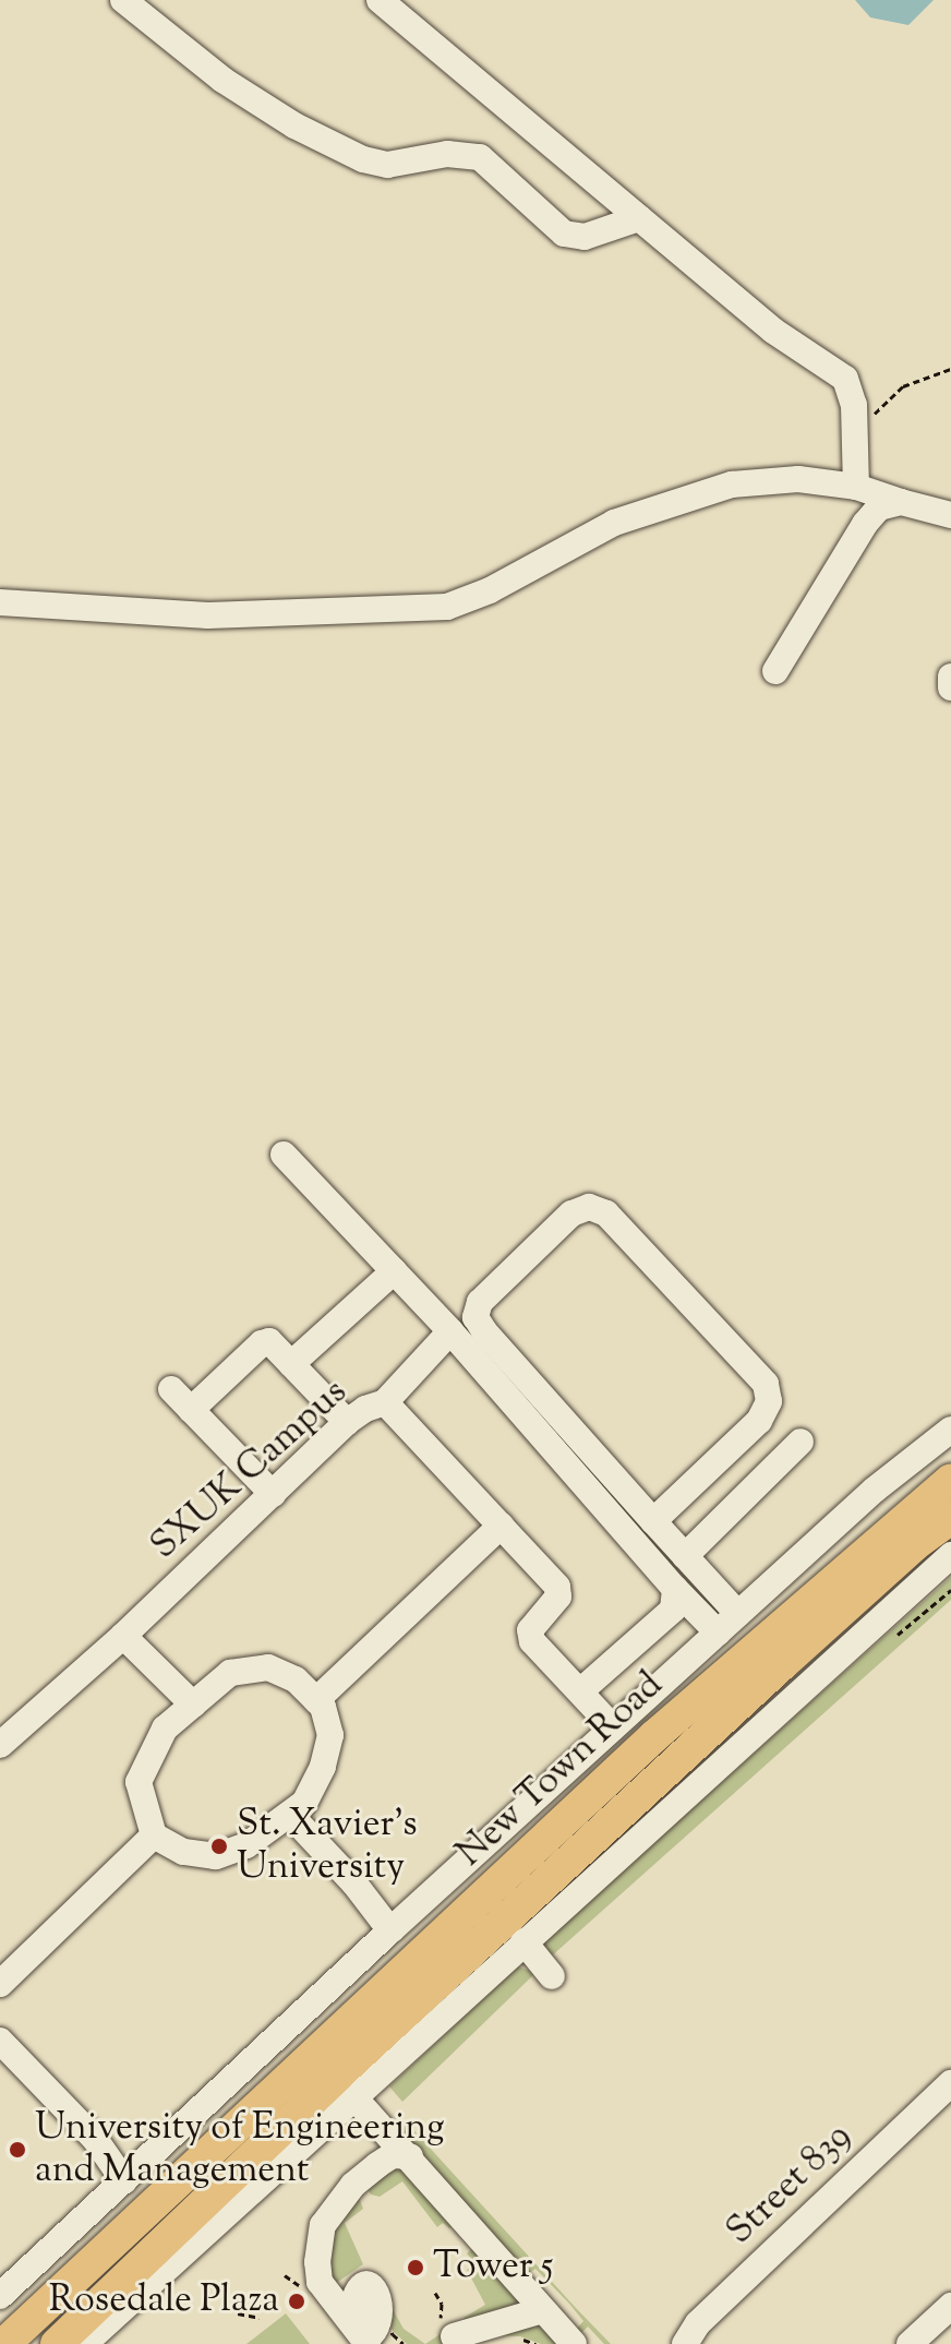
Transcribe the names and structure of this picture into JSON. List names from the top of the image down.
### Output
{
  "streets": {
    "main road": ["New Town Road"],
    "street": ["SXUK Campus", "Street 839"]
  },
  "places": [
    "St. Xavier's University",
    "University of Engineering and Management",
    "Tower 5",
    "Rosedale Plaza"
  ]
}
